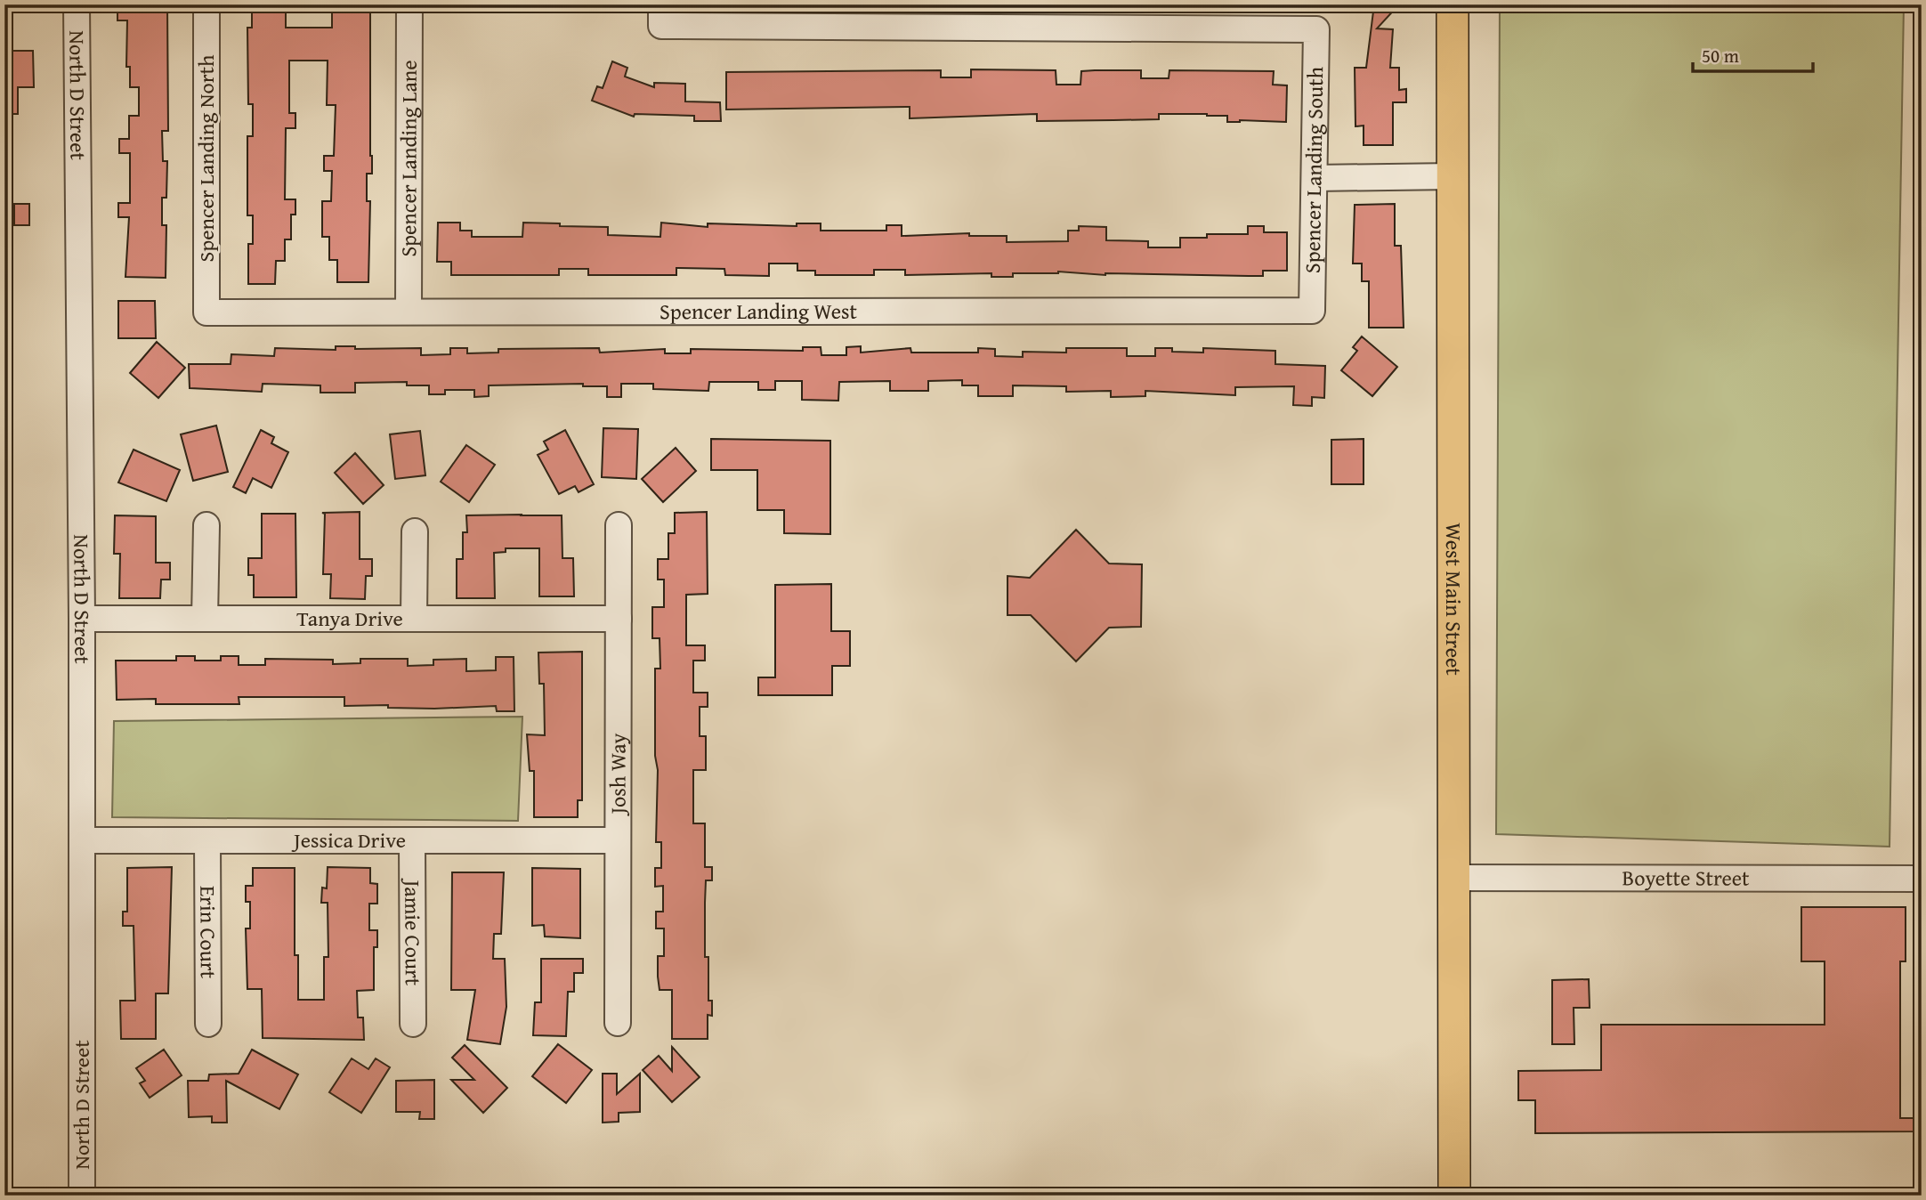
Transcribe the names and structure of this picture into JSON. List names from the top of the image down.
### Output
{
  "streets": {
    "main road": ["West Main Street"],
    "street": [
      "North D Street",
      "Spencer Landing North",
      "Spencer Landing Lane",
      "Spencer Landing South",
      "Spencer Landing West",
      "Tanya Drive",
      "Josh Way",
      "Jessica Drive",
      "Boyette Street",
      "Erin Court",
      "Jamie Court"
    ]
  },
  "crossings": [
    ["North D Street", "Tanya Drive"],
    ["North D Street", "Jessica Drive"],
    ["Spencer Landing North", "Spencer Landing West"],
    ["Spencer Landing Lane", "Spencer Landing West"],
    ["Spencer Landing South", "Spencer Landing West"],
    ["West Main Street", "Boyette Street"],
    ["Tanya Drive", "Josh Way"],
    ["Josh Way", "Jessica Drive"],
    ["Jessica Drive", "Erin Court"],
    ["Jessica Drive", "Jamie Court"]
  ],
  "scale_bar": "50 m"
}
